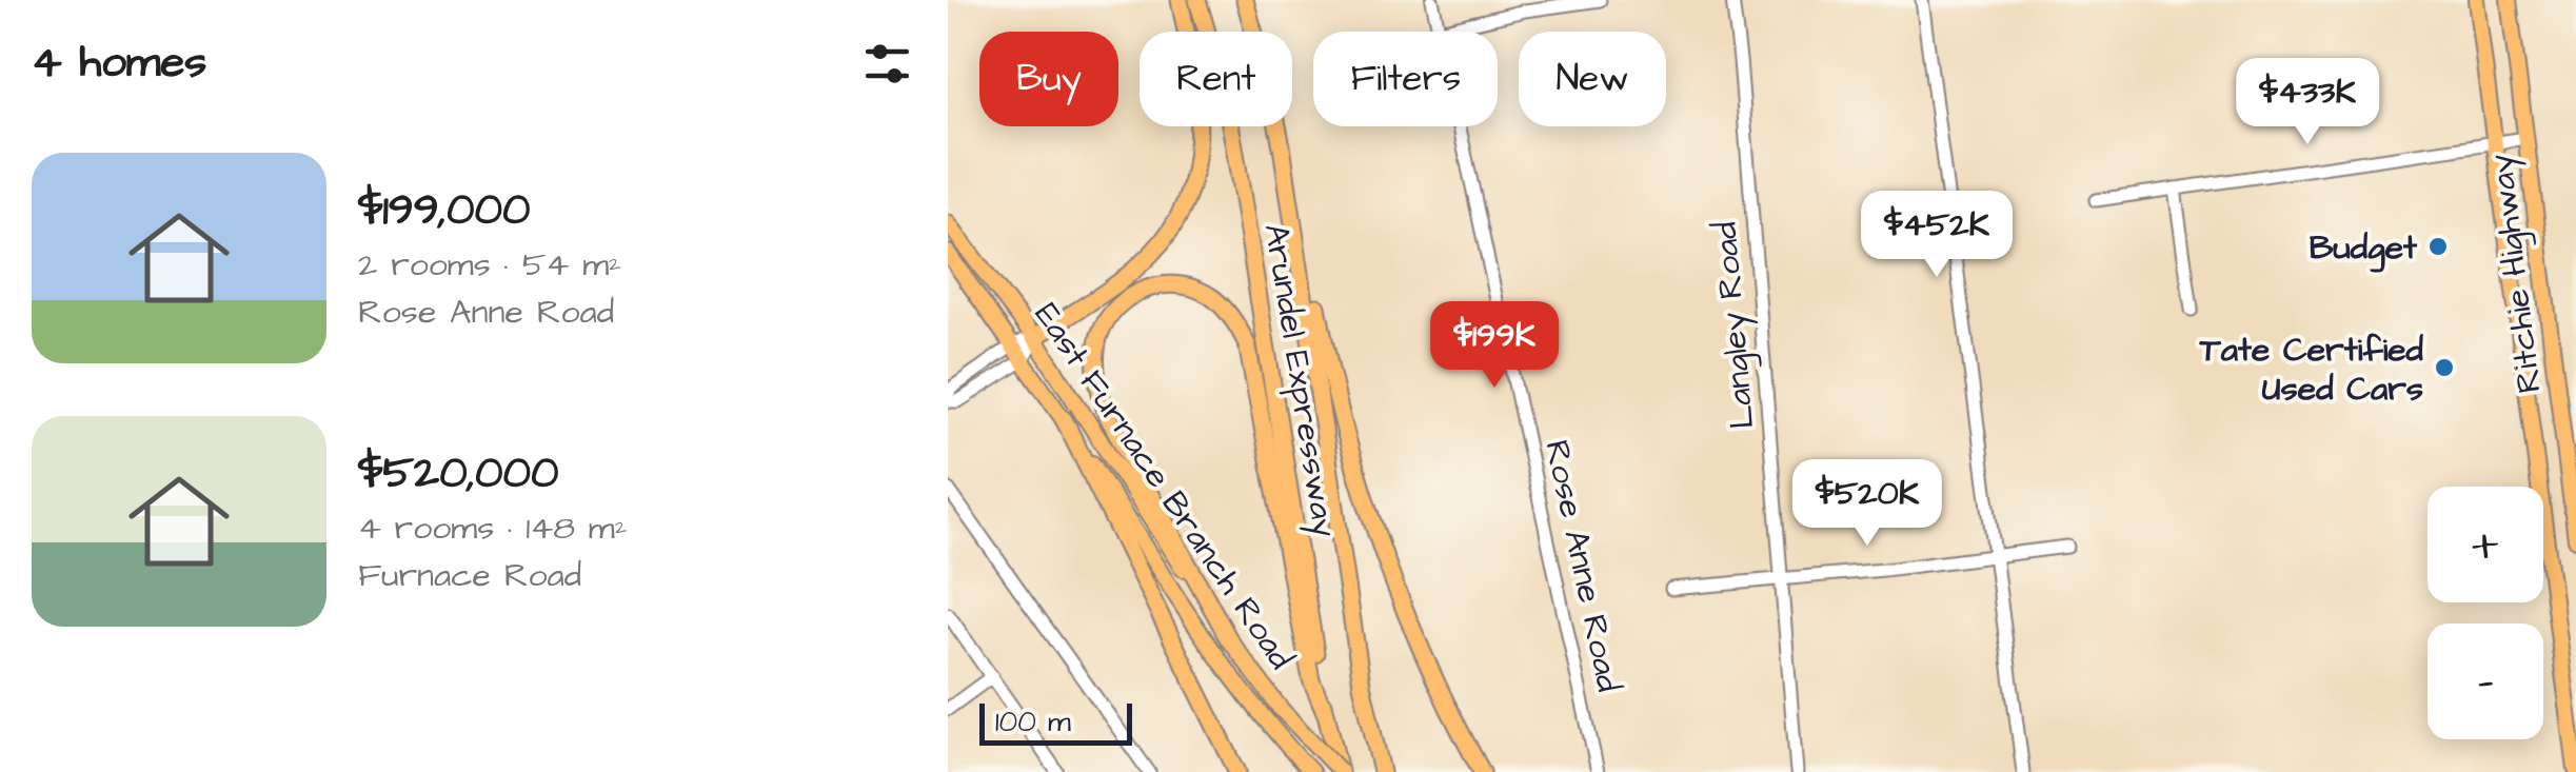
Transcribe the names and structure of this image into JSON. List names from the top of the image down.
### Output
{
  "streets": {
    "highway": ["Arundel Expressway"],
    "main road": ["Ritchie Highway", "East Furnace Branch Road"],
    "street": ["Langley Road", "Rose Anne Road"]
  },
  "crossings": [
    ["Arundel Expressway", "East Furnace Branch Road"]
  ],
  "places": ["Budget", "Tate Certified Used Cars"],
  "scale_bar": "100 m",
  "page": {
    "heading": "4 homes",
    "chip": [
      "Buy",
      "Rent",
      "Filters",
      "New"
    ],
    "price": [
      "$433K",
      "$452K",
      "$199K",
      "$520K"
    ],
    "list": [
      {
        "name": "$199,000",
        "note": "2 rooms · 54 m² · Rose Anne Road"
      },
      {
        "name": "$520,000",
        "note": "4 rooms · 148 m² · Furnace Road"
      }
    ],
    "map_buttons": ["+", "−"],
    "scale": "100 m"
  }
}
